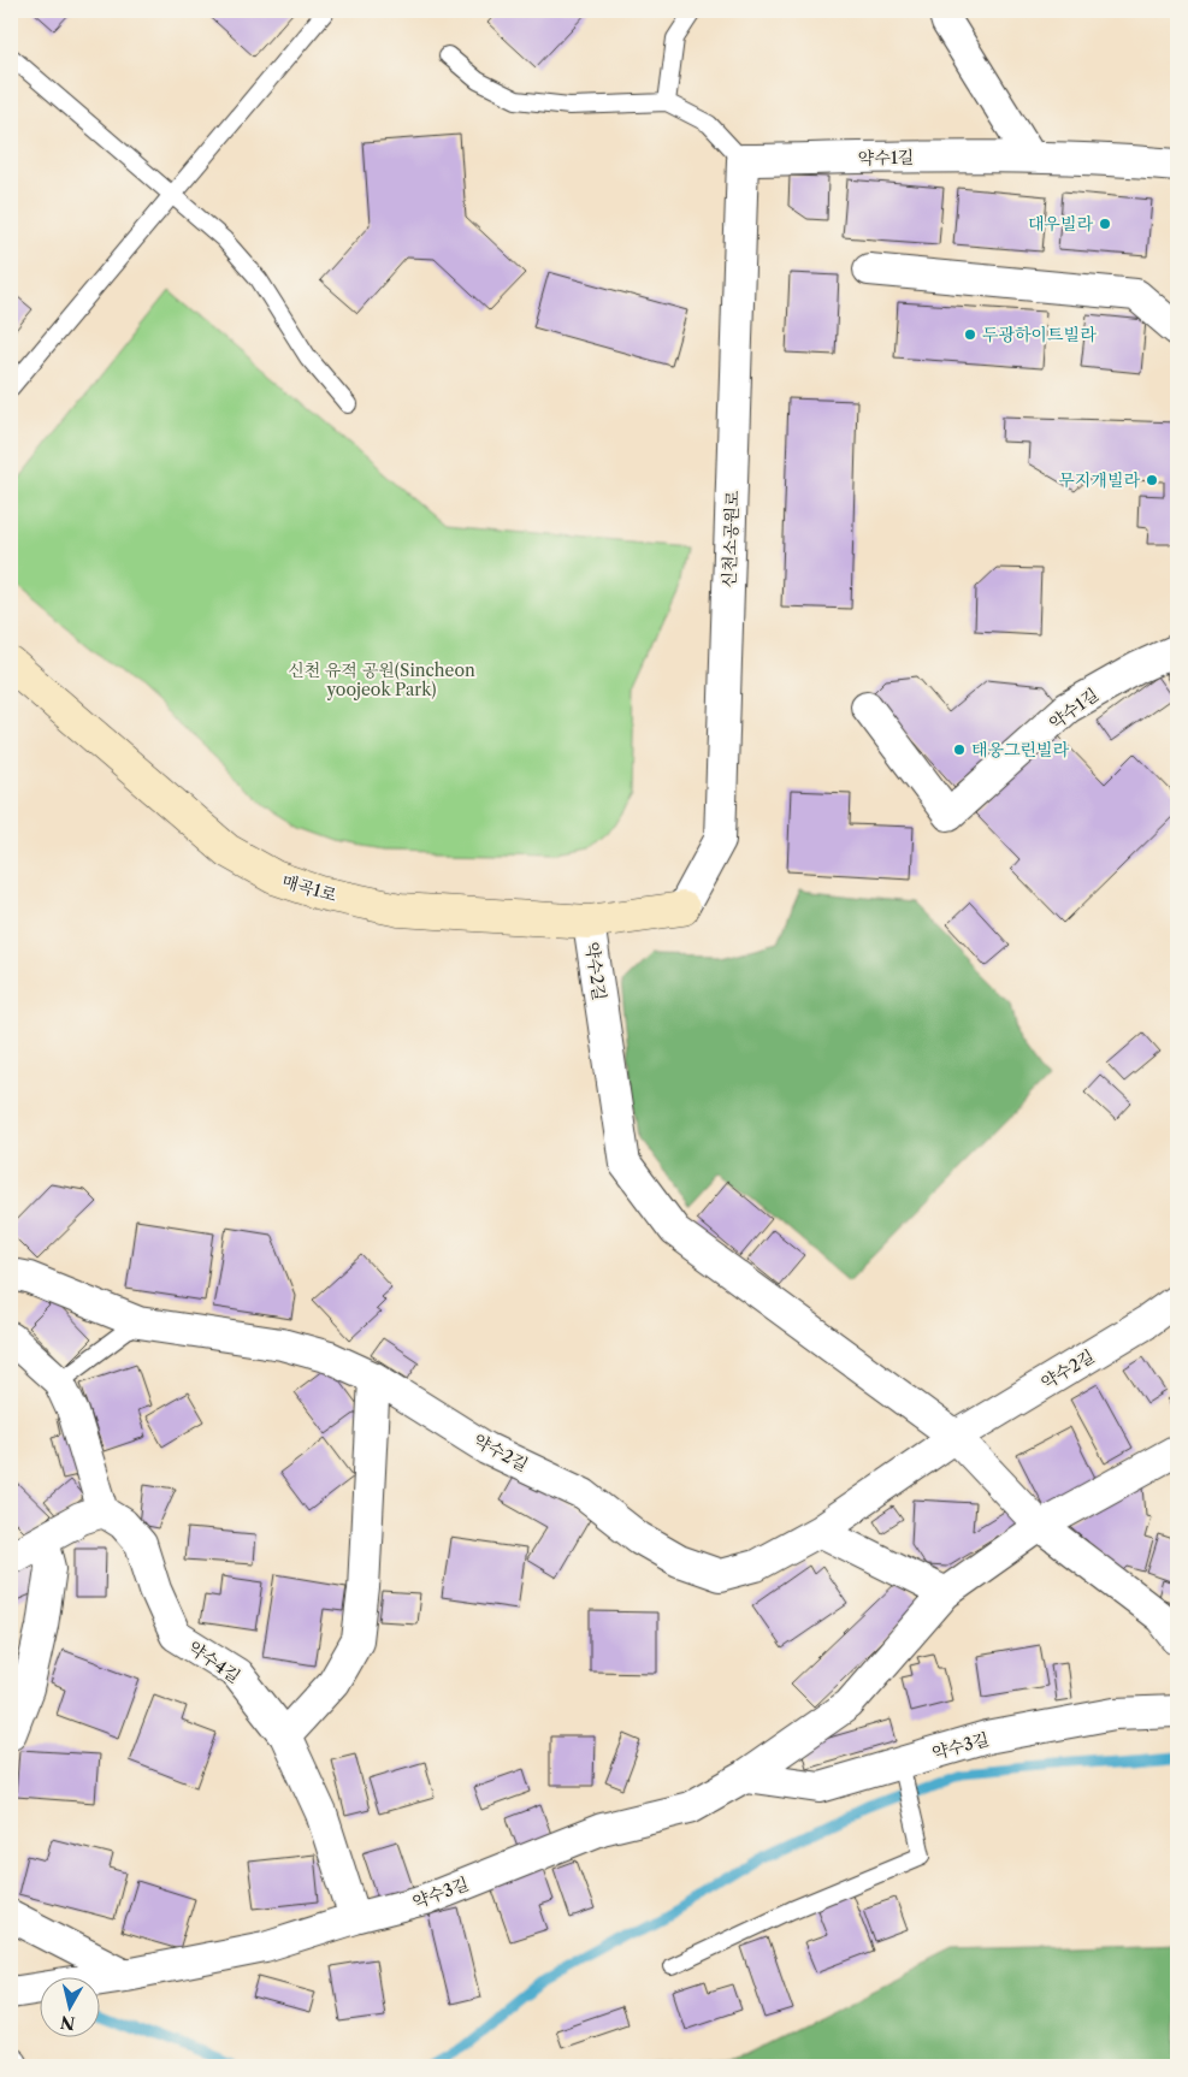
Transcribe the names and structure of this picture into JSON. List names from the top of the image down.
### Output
{
  "streets": {
    "street": [
      "약수1길",
      "신천소공원로",
      "매곡1로",
      "약수2길",
      "약수4길",
      "약수3길"
    ]
  },
  "crossings": [
    ["약수1길", "신천소공원로"],
    ["신천소공원로", "매곡1로"],
    ["매곡1로", "약수2길"],
    ["약수4길", "약수3길"]
  ],
  "parks": ["신천 유적 공원(Sincheon yoojeok Park)"],
  "places": [
    "대우빌라",
    "두광하이트빌라",
    "무지개빌라",
    "태웅그린빌라"
  ],
  "north": "bottom"
}
